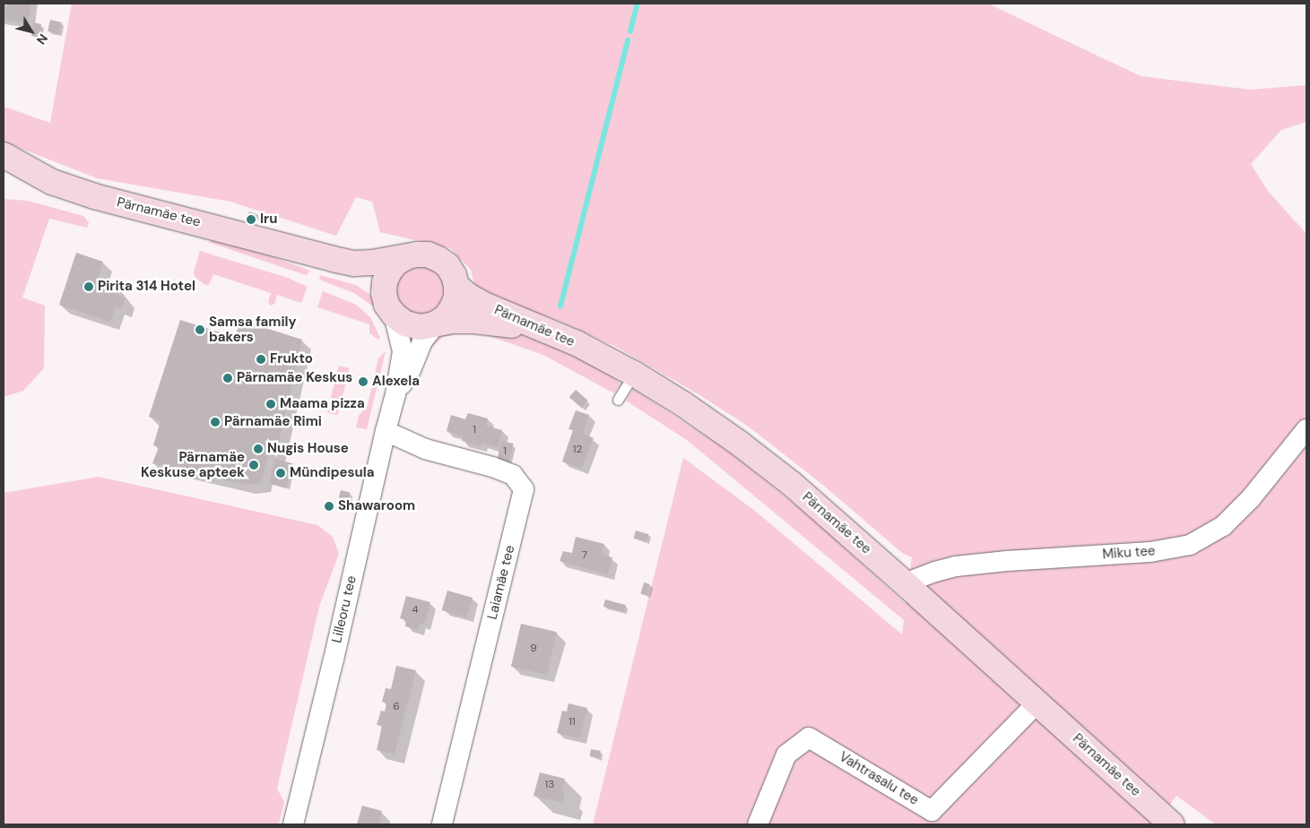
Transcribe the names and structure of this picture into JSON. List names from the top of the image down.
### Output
{
  "streets": {
    "main road": ["Pärnamäe tee"],
    "street": [
      "Miku tee",
      "Laiamäe tee",
      "Lilleoru tee",
      "Vahtrasalu tee"
    ]
  },
  "crossings": [
    ["Pärnamäe tee", "Miku tee"],
    ["Pärnamäe tee", "Lilleoru tee"],
    ["Pärnamäe tee", "Vahtrasalu tee"],
    ["Laiamäe tee", "Lilleoru tee"]
  ],
  "places": [
    "Iru",
    "Pirita 314 Hotel",
    "Samsa family bakers",
    "Frukto",
    "Pärnamäe Keskus",
    "Alexela",
    "Maama pizza",
    "Pärnamäe Rimi",
    "Nugis House",
    "Pärnamäe Keskuse apteek",
    "Mündipesula",
    "Shawaroom"
  ],
  "house_numbers": [
    "1",
    "12",
    "1",
    "7",
    "4",
    "9",
    "6",
    "11",
    "13"
  ],
  "north": "bottom right"
}
